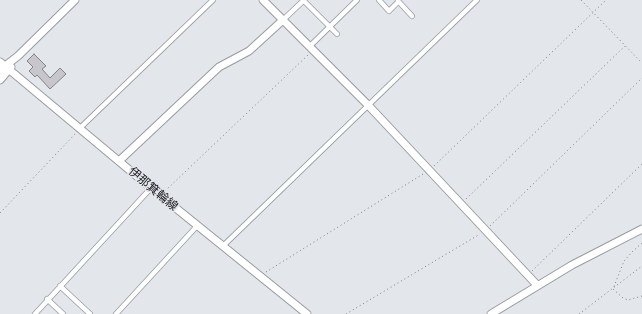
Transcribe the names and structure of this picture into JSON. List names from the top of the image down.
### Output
{
  "streets": {
    "street": ["伊那箕輪線"]
  }
}
